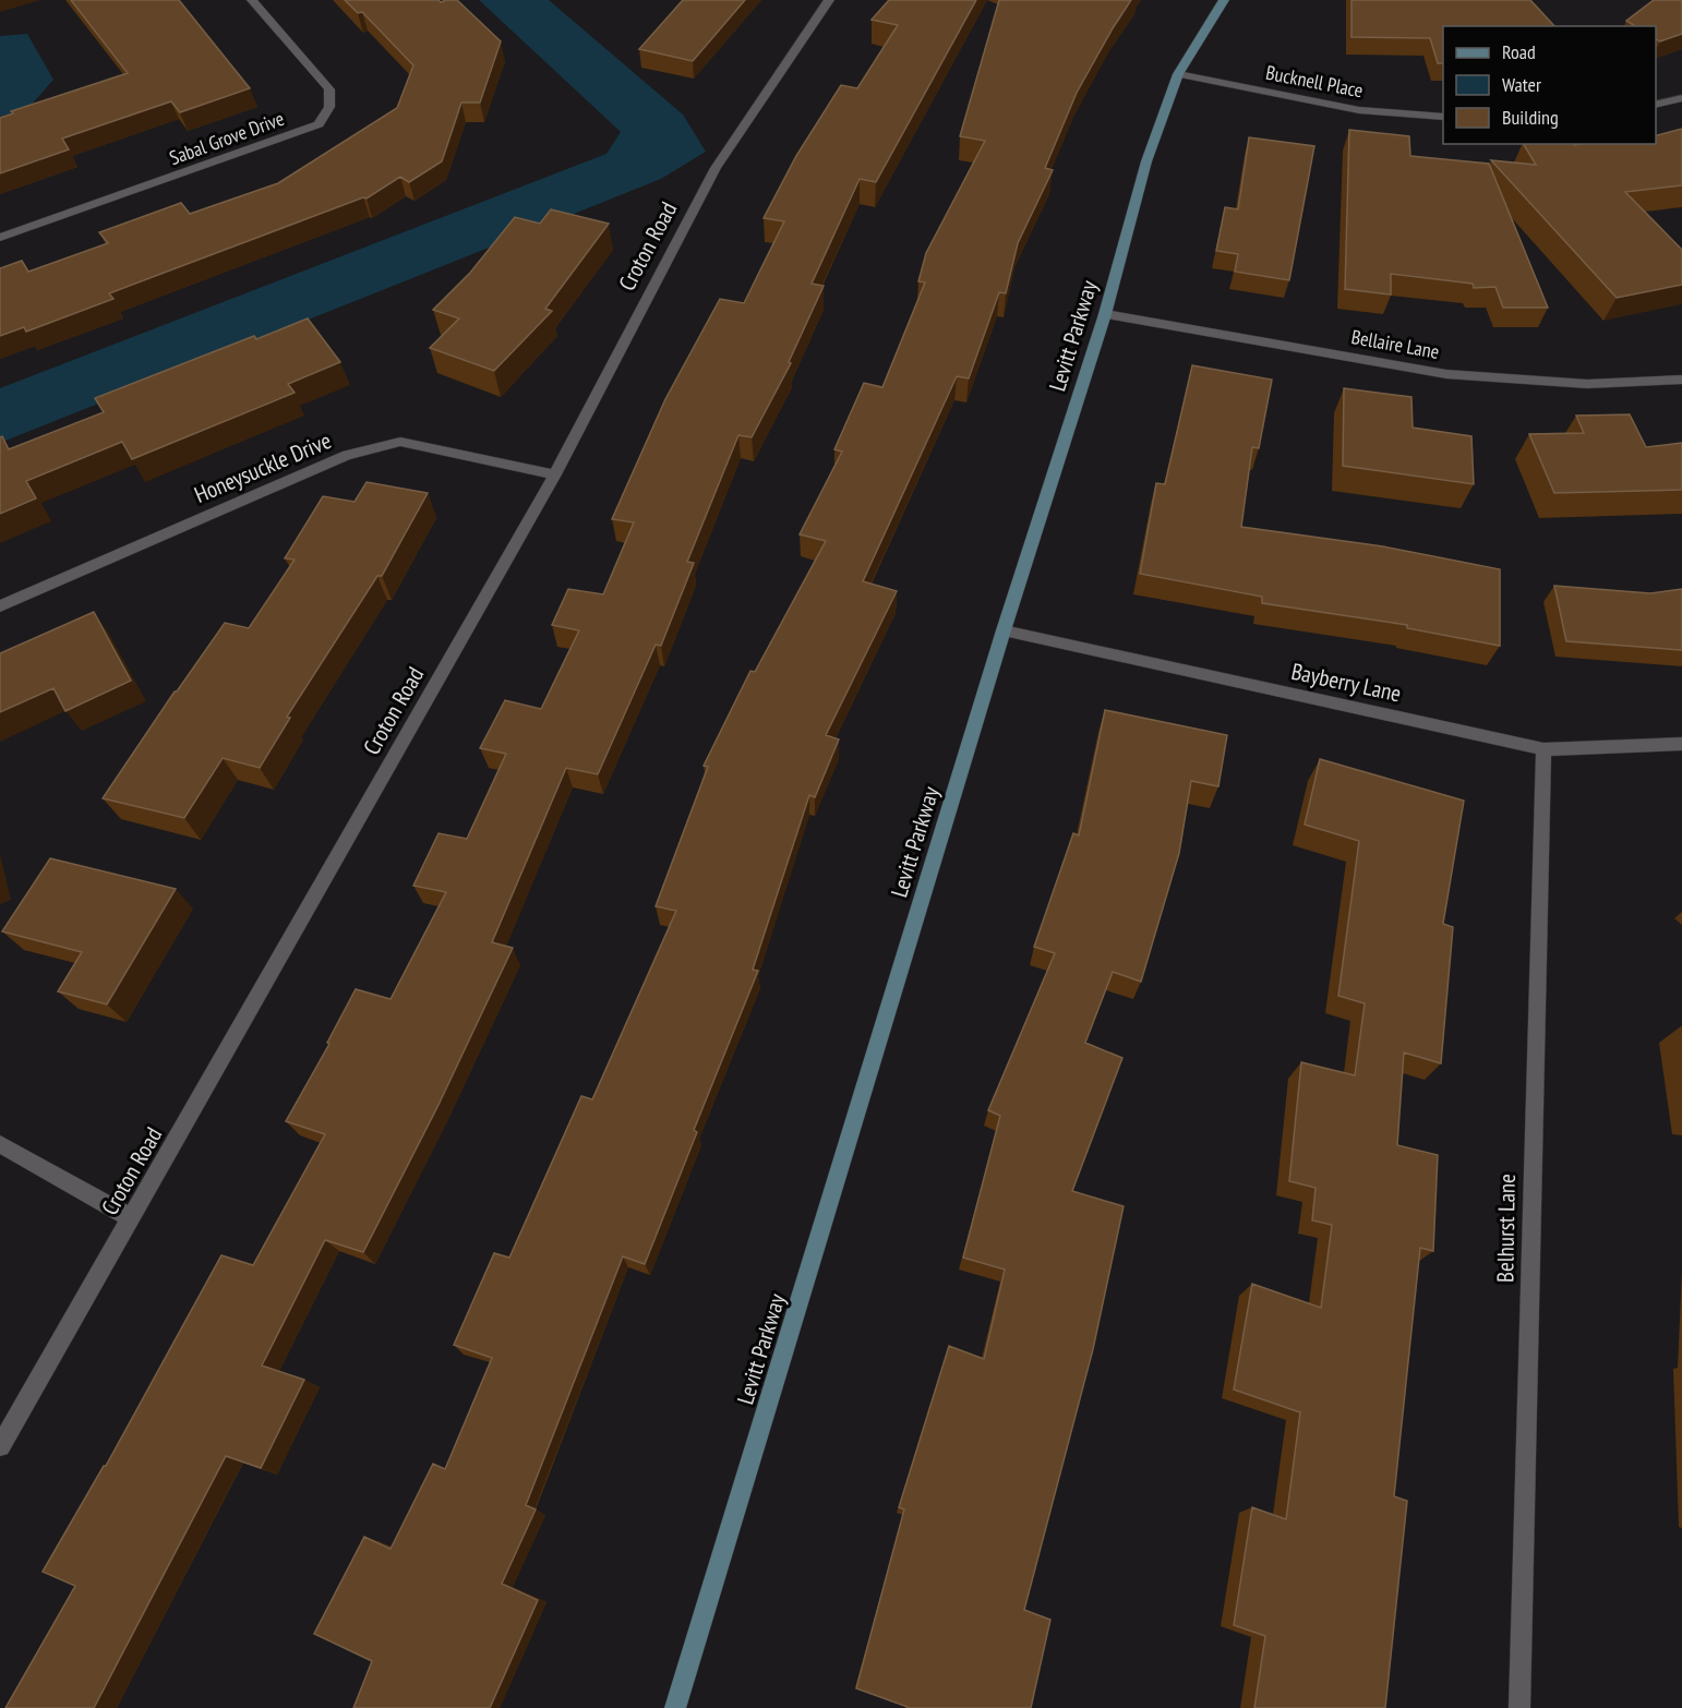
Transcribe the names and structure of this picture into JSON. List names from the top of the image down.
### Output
{
  "streets": {
    "street": [
      "Bucknell Place",
      "Sabal Grove Drive",
      "Croton Road",
      "Levitt Parkway",
      "Bellaire Lane",
      "Honeysuckle Drive",
      "Bayberry Lane",
      "Belhurst Lane"
    ]
  },
  "crossings": [
    ["Bucknell Place", "Levitt Parkway"],
    ["Croton Road", "Honeysuckle Drive"],
    ["Levitt Parkway", "Bellaire Lane"],
    ["Levitt Parkway", "Bayberry Lane"],
    ["Bayberry Lane", "Belhurst Lane"]
  ],
  "legend": ["Road", "Water", "Building"]
}
